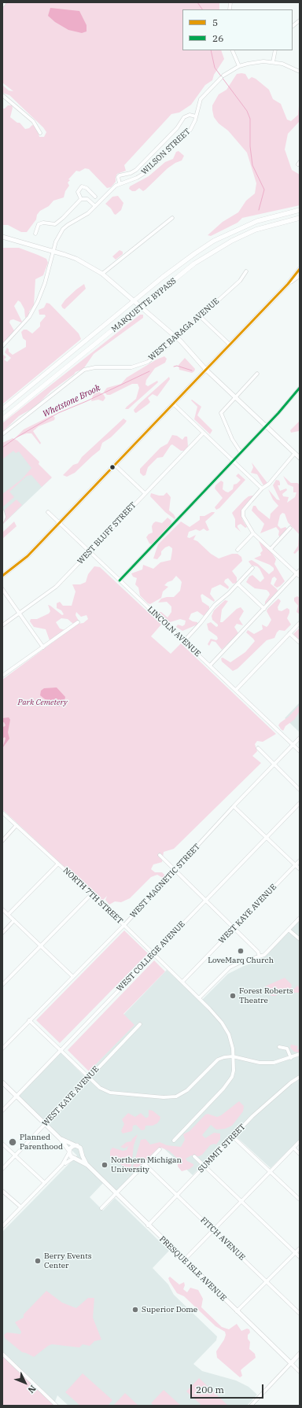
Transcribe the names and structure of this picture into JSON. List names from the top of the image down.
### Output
{
  "streets": {
    "highway": ["MARQUETTE BYPASS"],
    "main road": ["PRESQUE ISLE AVENUE"],
    "street": [
      "WILSON STREET",
      "WEST BARAGA AVENUE",
      "WEST BLUFF STREET",
      "LINCOLN AVENUE",
      "WEST MAGNETIC STREET",
      "NORTH 7TH STREET",
      "WEST KAYE AVENUE",
      "WEST COLLEGE AVENUE",
      "SUMMIT STREET",
      "FITCH AVENUE"
    ]
  },
  "crossings": [
    ["WEST BLUFF STREET", "LINCOLN AVENUE"],
    ["LINCOLN AVENUE", "WEST MAGNETIC STREET"],
    ["WEST MAGNETIC STREET", "NORTH 7TH STREET"],
    ["NORTH 7TH STREET", "WEST KAYE AVENUE"],
    ["NORTH 7TH STREET", "WEST COLLEGE AVENUE"],
    ["WEST KAYE AVENUE", "PRESQUE ISLE AVENUE"],
    ["WEST COLLEGE AVENUE", "PRESQUE ISLE AVENUE"],
    ["SUMMIT STREET", "FITCH AVENUE"],
    ["SUMMIT STREET", "PRESQUE ISLE AVENUE"]
  ],
  "water": ["Whetstone Brook"],
  "parks": ["Park Cemetery"],
  "places": [
    "LoveMarq Church",
    "Forest Roberts Theatre",
    "Planned Parenthood",
    "Northern Michigan University",
    "Berry Events Center",
    "Superior Dome"
  ],
  "lines": ["transit line 5", "transit line 26"],
  "legend": ["5", "26"],
  "scale_bar": "200 m",
  "north": "bottom right"
}
